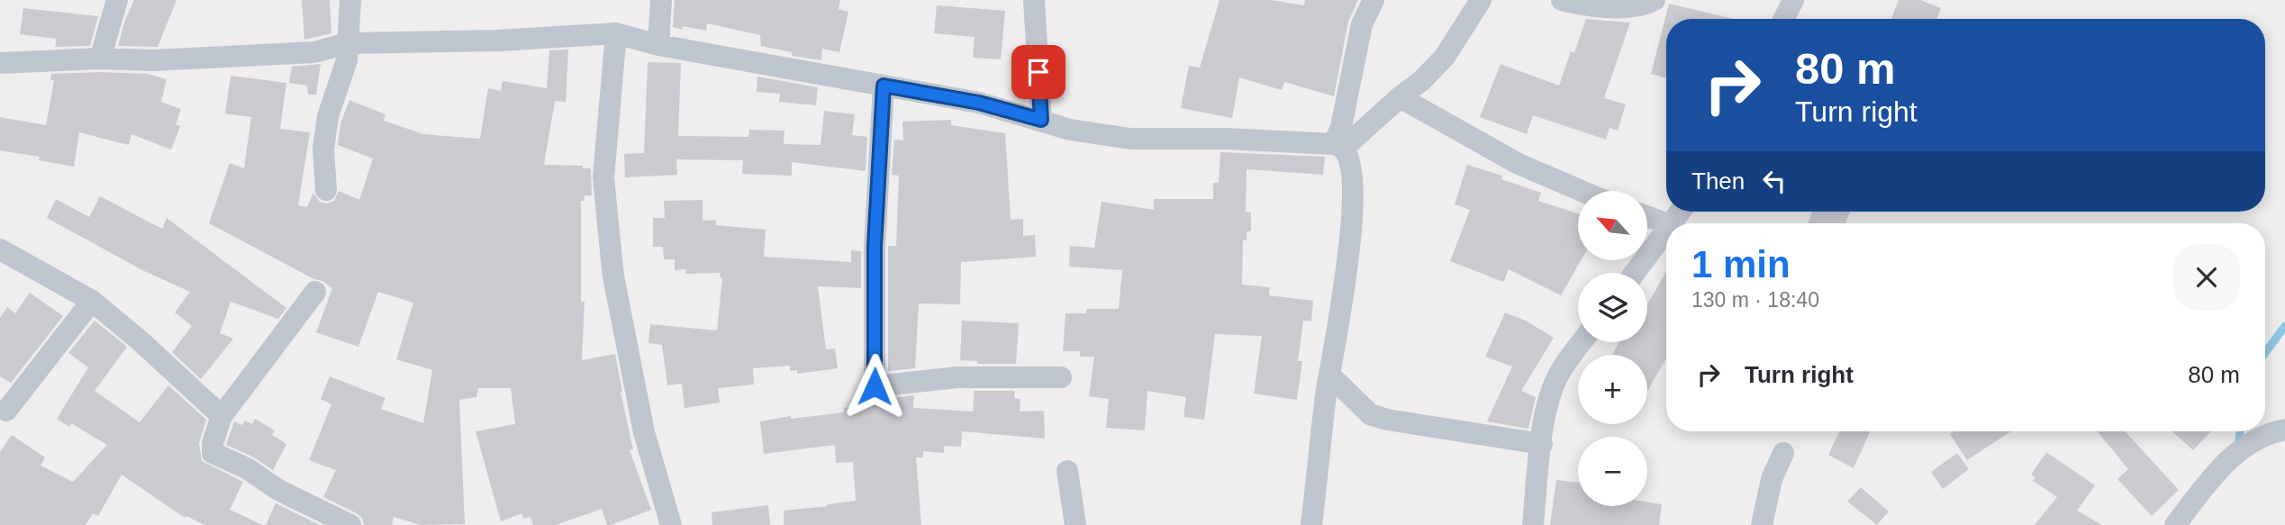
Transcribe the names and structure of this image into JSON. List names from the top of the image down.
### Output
{
  "north": "top left",
  "page": {
    "turn": ["80 m", "Turn right"],
    "then": "Then",
    "map_buttons": ["+", "−"],
    "heading": ["1 min", "130 m · 18:40"],
    "list": [
      {
        "name": "Turn right",
        "value": "80 m"
      }
    ]
  }
}
